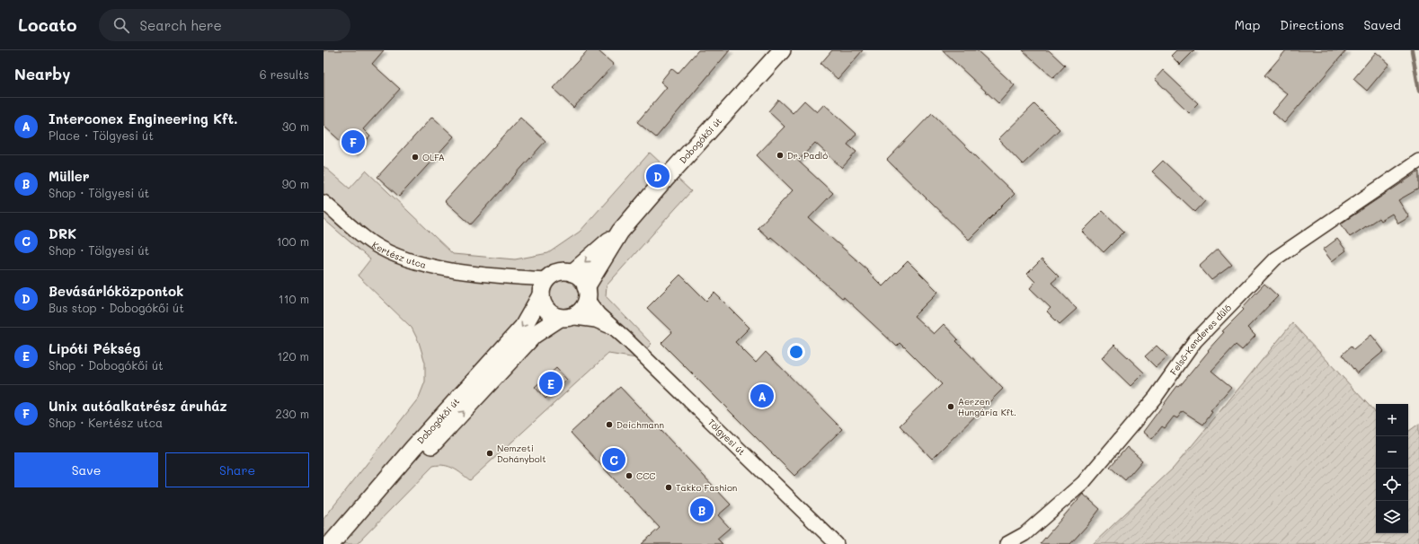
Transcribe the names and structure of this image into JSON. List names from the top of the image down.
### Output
{
  "streets": {
    "main road": ["Dobogókői út"],
    "street": ["Kertész utca", "Felső-Kenderes dűlő", "Tölgyesi út"]
  },
  "crossings": [
    ["Dobogókői út", "Kertész utca"],
    ["Dobogókői út", "Tölgyesi út"],
    ["Kertész utca", "Tölgyesi út"]
  ],
  "places": [
    "Dr. Padló",
    "OLFA",
    "Aerzen Hungária Kft.",
    "Deichmann",
    "Nemzeti Dohánybolt",
    "CCC",
    "Takko Fashion"
  ],
  "page": {
    "header": "Locato",
    "search": "Search here",
    "nav": ["Map", "Directions", "Saved"],
    "heading": ["Nearby", "6 results"],
    "list": [
      {
        "mark": "A",
        "name": "Interconex Engineering Kft.",
        "note": "Place · Tölgyesi út",
        "value": "30 m"
      },
      {
        "mark": "B",
        "name": "Müller",
        "note": "Shop · Tölgyesi út",
        "value": "90 m"
      },
      {
        "mark": "C",
        "name": "DRK",
        "note": "Shop · Tölgyesi út",
        "value": "100 m"
      },
      {
        "mark": "D",
        "name": "Bevásárlóközpontok",
        "note": "Bus stop · Dobogókői út",
        "value": "110 m"
      },
      {
        "mark": "E",
        "name": "Lipóti Pékség",
        "note": "Shop · Dobogókői út",
        "value": "120 m"
      },
      {
        "mark": "F",
        "name": "Unix autóalkatrész áruház",
        "note": "Shop · Kertész utca",
        "value": "230 m"
      }
    ],
    "pins": [
      "F",
      "D",
      "E",
      "A",
      "C",
      "B"
    ],
    "map_buttons": ["+", "−"],
    "buttons": ["Save", "Share"]
  }
}
